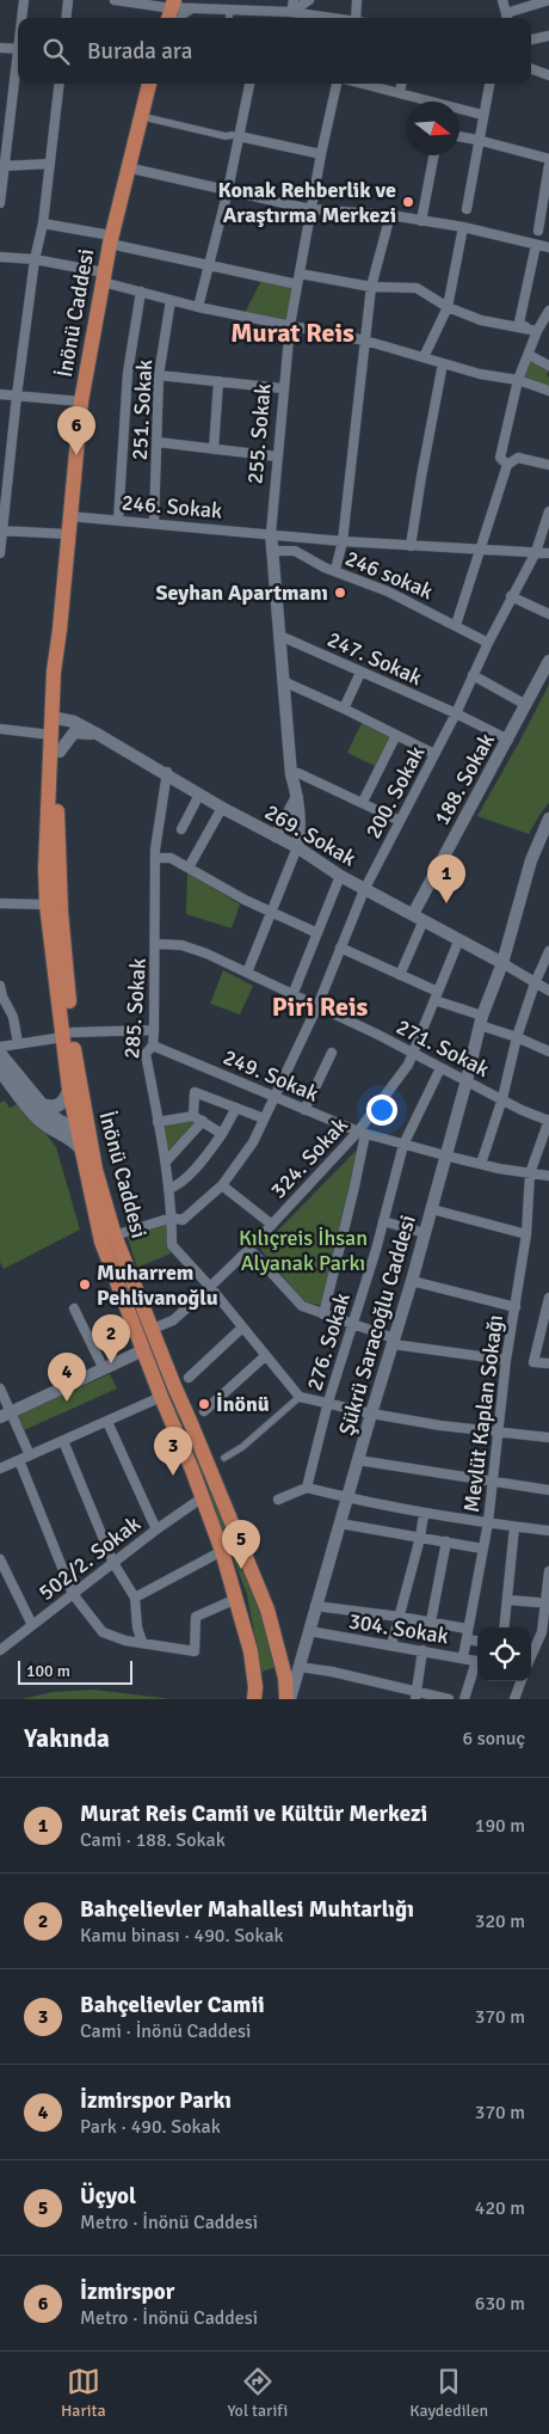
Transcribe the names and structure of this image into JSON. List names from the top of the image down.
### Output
{
  "streets": {
    "main road": ["İnönü Caddesi"],
    "street": [
      "251. Sokak",
      "255. Sokak",
      "246. Sokak",
      "246 sokak",
      "247. Sokak",
      "188. Sokak",
      "200. Sokak",
      "269. Sokak",
      "285. Sokak",
      "271. Sokak",
      "249. Sokak",
      "324. Sokak",
      "Şükrü Saracoğlu Caddesi",
      "276. Sokak",
      "Mevlüt Kaplan Sokağı",
      "502/2. Sokak",
      "304. Sokak"
    ]
  },
  "crossings": [
    ["İnönü Caddesi", "246. Sokak"],
    ["İnönü Caddesi", "269. Sokak"],
    ["İnönü Caddesi", "324. Sokak"],
    ["İnönü Caddesi", "Şükrü Saracoğlu Caddesi"],
    ["İnönü Caddesi", "502/2. Sokak"],
    ["251. Sokak", "246. Sokak"],
    ["255. Sokak", "246. Sokak"],
    ["255. Sokak", "246 sokak"],
    ["255. Sokak", "247. Sokak"],
    ["255. Sokak", "269. Sokak"],
    ["246. Sokak", "200. Sokak"],
    ["246 sokak", "200. Sokak"],
    ["247. Sokak", "188. Sokak"],
    ["247. Sokak", "200. Sokak"],
    ["188. Sokak", "269. Sokak"],
    ["200. Sokak", "269. Sokak"],
    ["200. Sokak", "285. Sokak"],
    ["200. Sokak", "271. Sokak"],
    ["200. Sokak", "249. Sokak"],
    ["269. Sokak", "285. Sokak"],
    ["269. Sokak", "324. Sokak"],
    ["269. Sokak", "Şükrü Saracoğlu Caddesi"],
    ["285. Sokak", "271. Sokak"],
    ["285. Sokak", "249. Sokak"],
    ["285. Sokak", "324. Sokak"],
    ["271. Sokak", "324. Sokak"],
    ["271. Sokak", "Şükrü Saracoğlu Caddesi"],
    ["271. Sokak", "276. Sokak"],
    ["271. Sokak", "Mevlüt Kaplan Sokağı"],
    ["249. Sokak", "324. Sokak"],
    ["249. Sokak", "Şükrü Saracoğlu Caddesi"],
    ["249. Sokak", "276. Sokak"],
    ["249. Sokak", "Mevlüt Kaplan Sokağı"],
    ["Şükrü Saracoğlu Caddesi", "304. Sokak"],
    ["Mevlüt Kaplan Sokağı", "304. Sokak"]
  ],
  "districts": ["Murat Reis", "Piri Reis"],
  "parks": ["Kılıçreis İhsan Alyanak Parkı"],
  "places": [
    "Konak Rehberlik ve Araştırma Merkezi",
    "Seyhan Apartmanı",
    "Muharrem Pehlivanoğlu",
    "İnönü"
  ],
  "scale_bar": "100 m",
  "north": "right",
  "page": {
    "search": "Burada ara",
    "pins": [
      "6",
      "1",
      "2",
      "4",
      "3",
      "5"
    ],
    "scale": "100 m",
    "heading": ["Yakında", "6 sonuç"],
    "list": [
      {
        "mark": "1",
        "name": "Murat Reis Camii ve Kültür Merkezi",
        "note": "Cami · 188. Sokak",
        "value": "190 m"
      },
      {
        "mark": "2",
        "name": "Bahçelievler Mahallesi Muhtarlığı",
        "note": "Kamu binası · 490. Sokak",
        "value": "320 m"
      },
      {
        "mark": "3",
        "name": "Bahçelievler Camii",
        "note": "Cami · İnönü Caddesi",
        "value": "370 m"
      },
      {
        "mark": "4",
        "name": "İzmirspor Parkı",
        "note": "Park · 490. Sokak",
        "value": "370 m"
      },
      {
        "mark": "5",
        "name": "Üçyol",
        "note": "Metro · İnönü Caddesi",
        "value": "420 m"
      },
      {
        "mark": "6",
        "name": "İzmirspor",
        "note": "Metro · İnönü Caddesi",
        "value": "630 m"
      }
    ],
    "nav": ["Harita", "Yol tarifi", "Kaydedilen"]
  }
}
